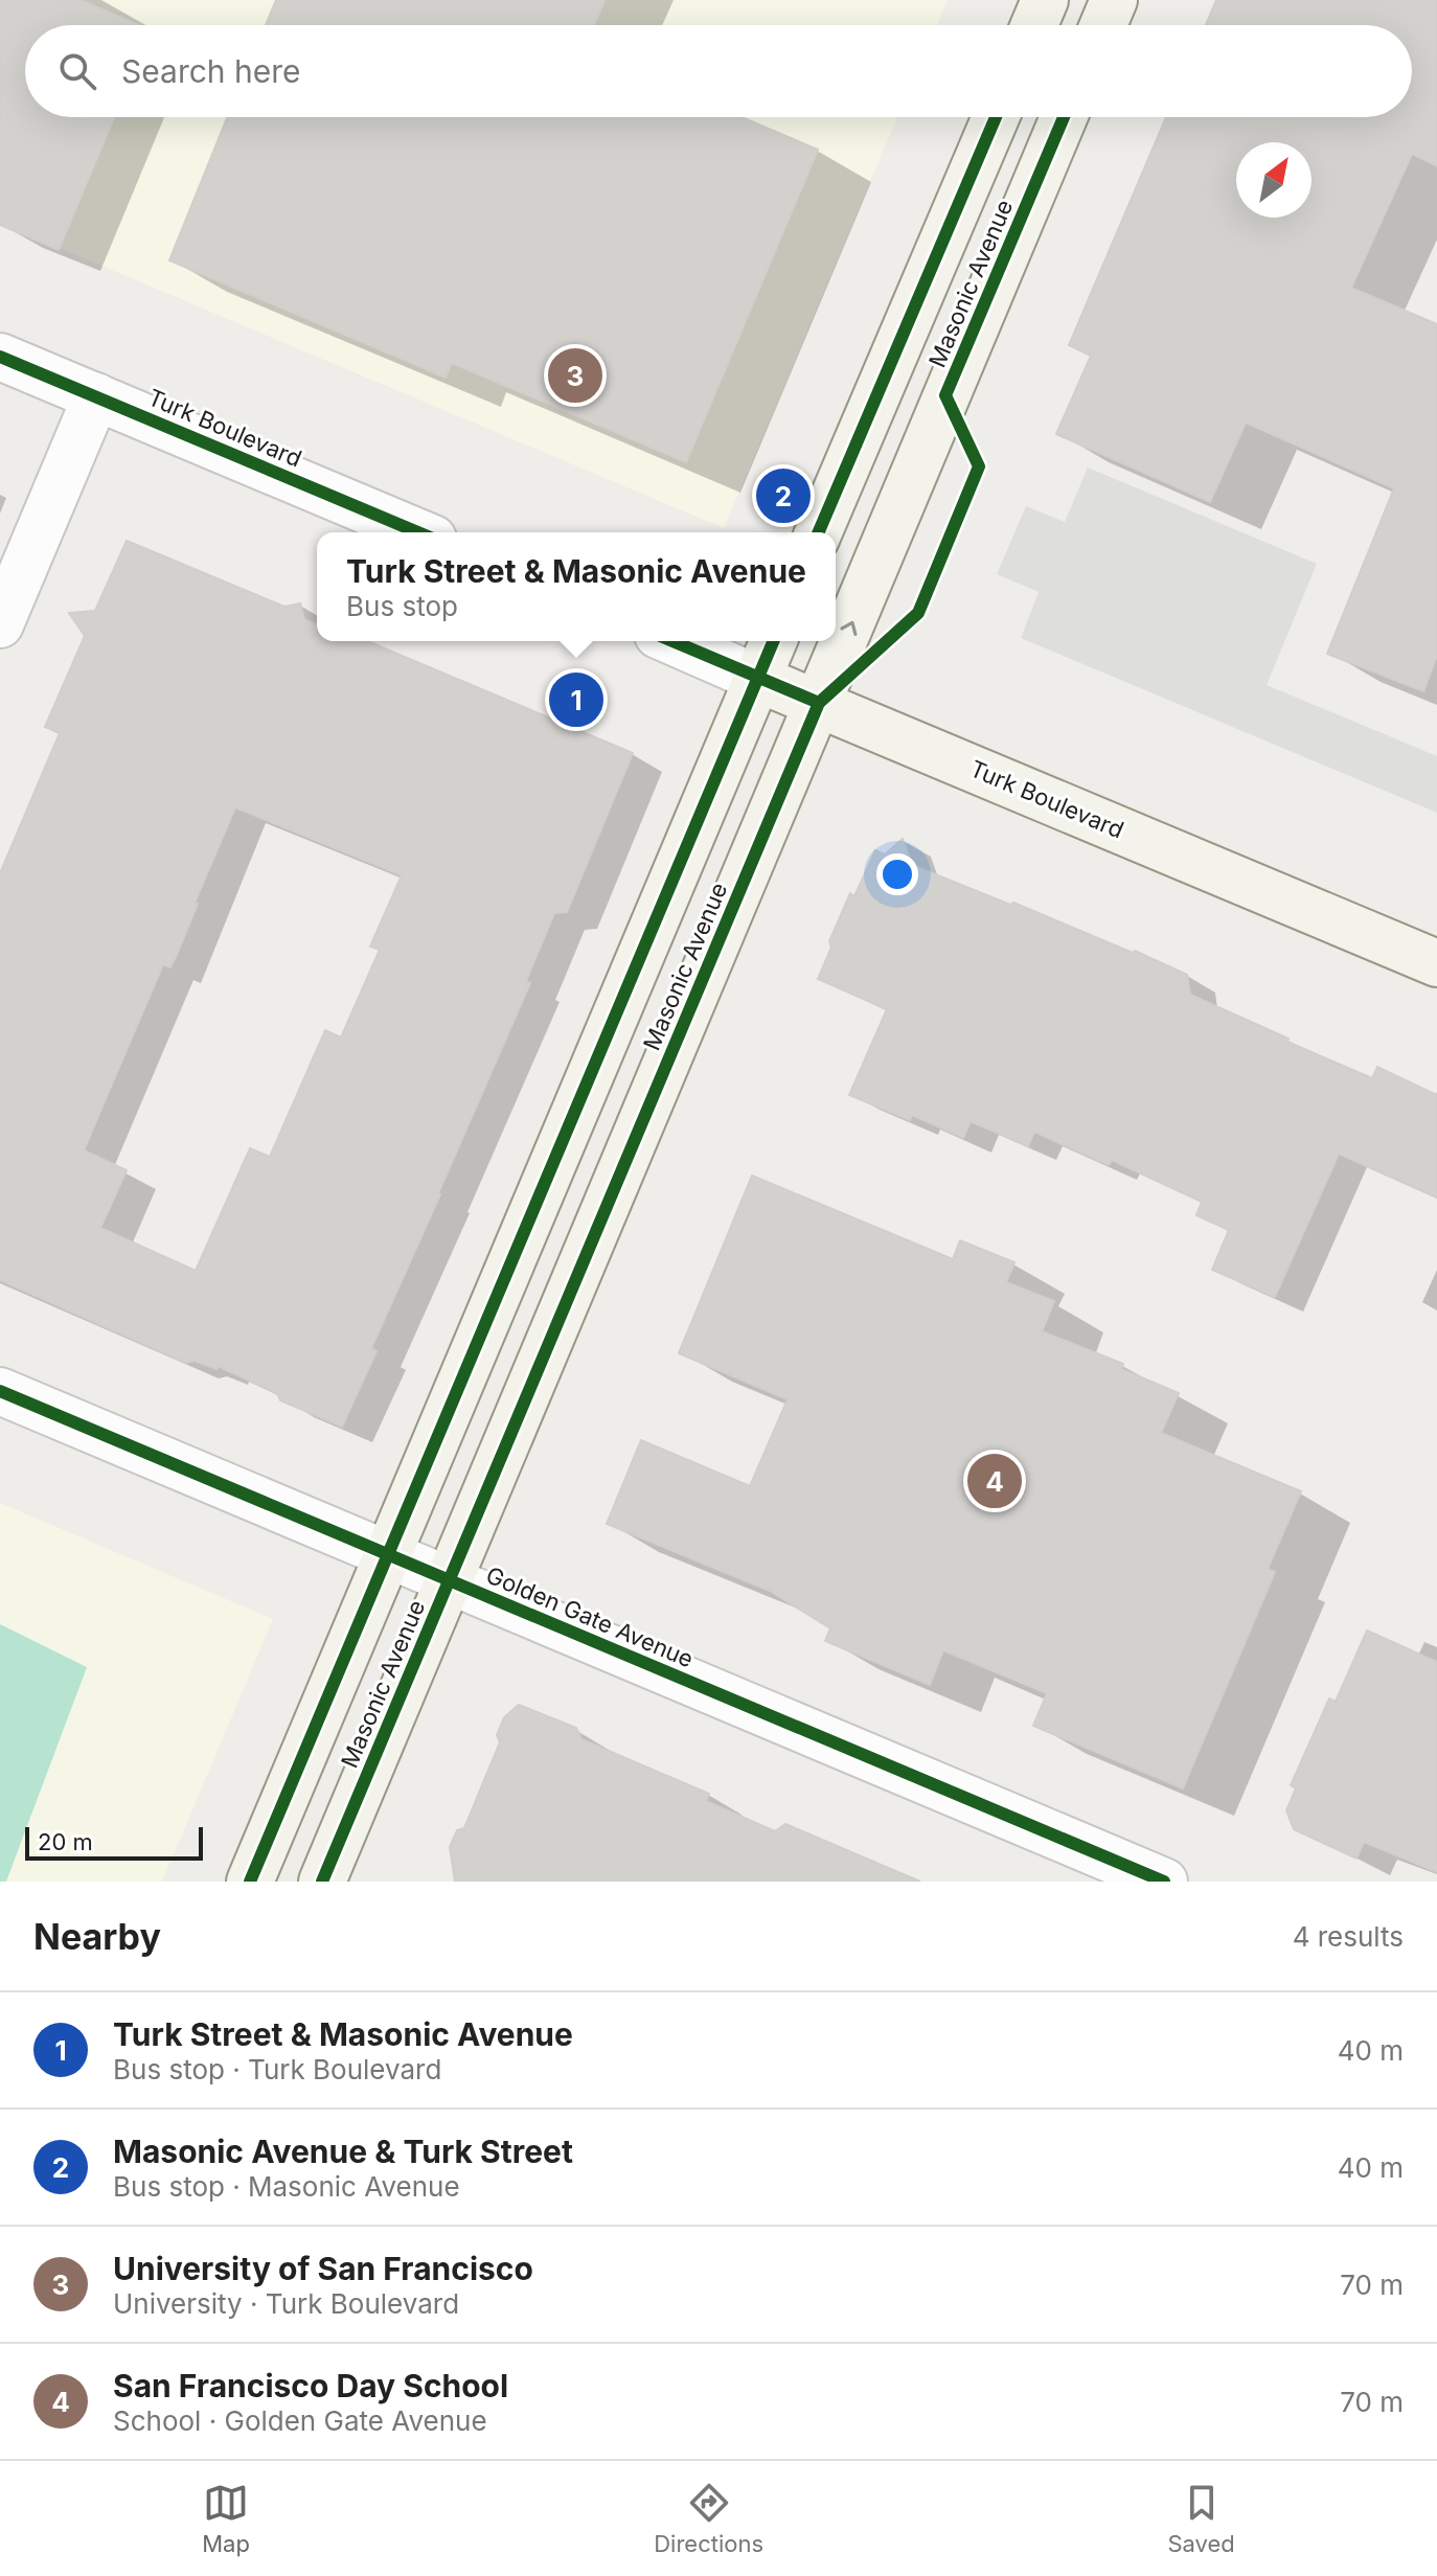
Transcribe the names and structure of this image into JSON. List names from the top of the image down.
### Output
{
  "streets": {
    "main road": ["Masonic Avenue", "Turk Boulevard"],
    "street": ["Golden Gate Avenue"]
  },
  "crossings": [
    ["Masonic Avenue", "Turk Boulevard"],
    ["Masonic Avenue", "Golden Gate Avenue"]
  ],
  "scale_bar": "20 m",
  "north": "top right",
  "page": {
    "search": "Search here",
    "pins": [
      "3",
      "2",
      "1",
      "4"
    ],
    "popup": ["Turk Street & Masonic Avenue", "Bus stop"],
    "scale": "20 m",
    "heading": ["Nearby", "4 results"],
    "list": [
      {
        "mark": "1",
        "name": "Turk Street & Masonic Avenue",
        "note": "Bus stop · Turk Boulevard",
        "value": "40 m"
      },
      {
        "mark": "2",
        "name": "Masonic Avenue & Turk Street",
        "note": "Bus stop · Masonic Avenue",
        "value": "40 m"
      },
      {
        "mark": "3",
        "name": "University of San Francisco",
        "note": "University · Turk Boulevard",
        "value": "70 m"
      },
      {
        "mark": "4",
        "name": "San Francisco Day School",
        "note": "School · Golden Gate Avenue",
        "value": "70 m"
      }
    ],
    "nav": ["Map", "Directions", "Saved"]
  }
}
